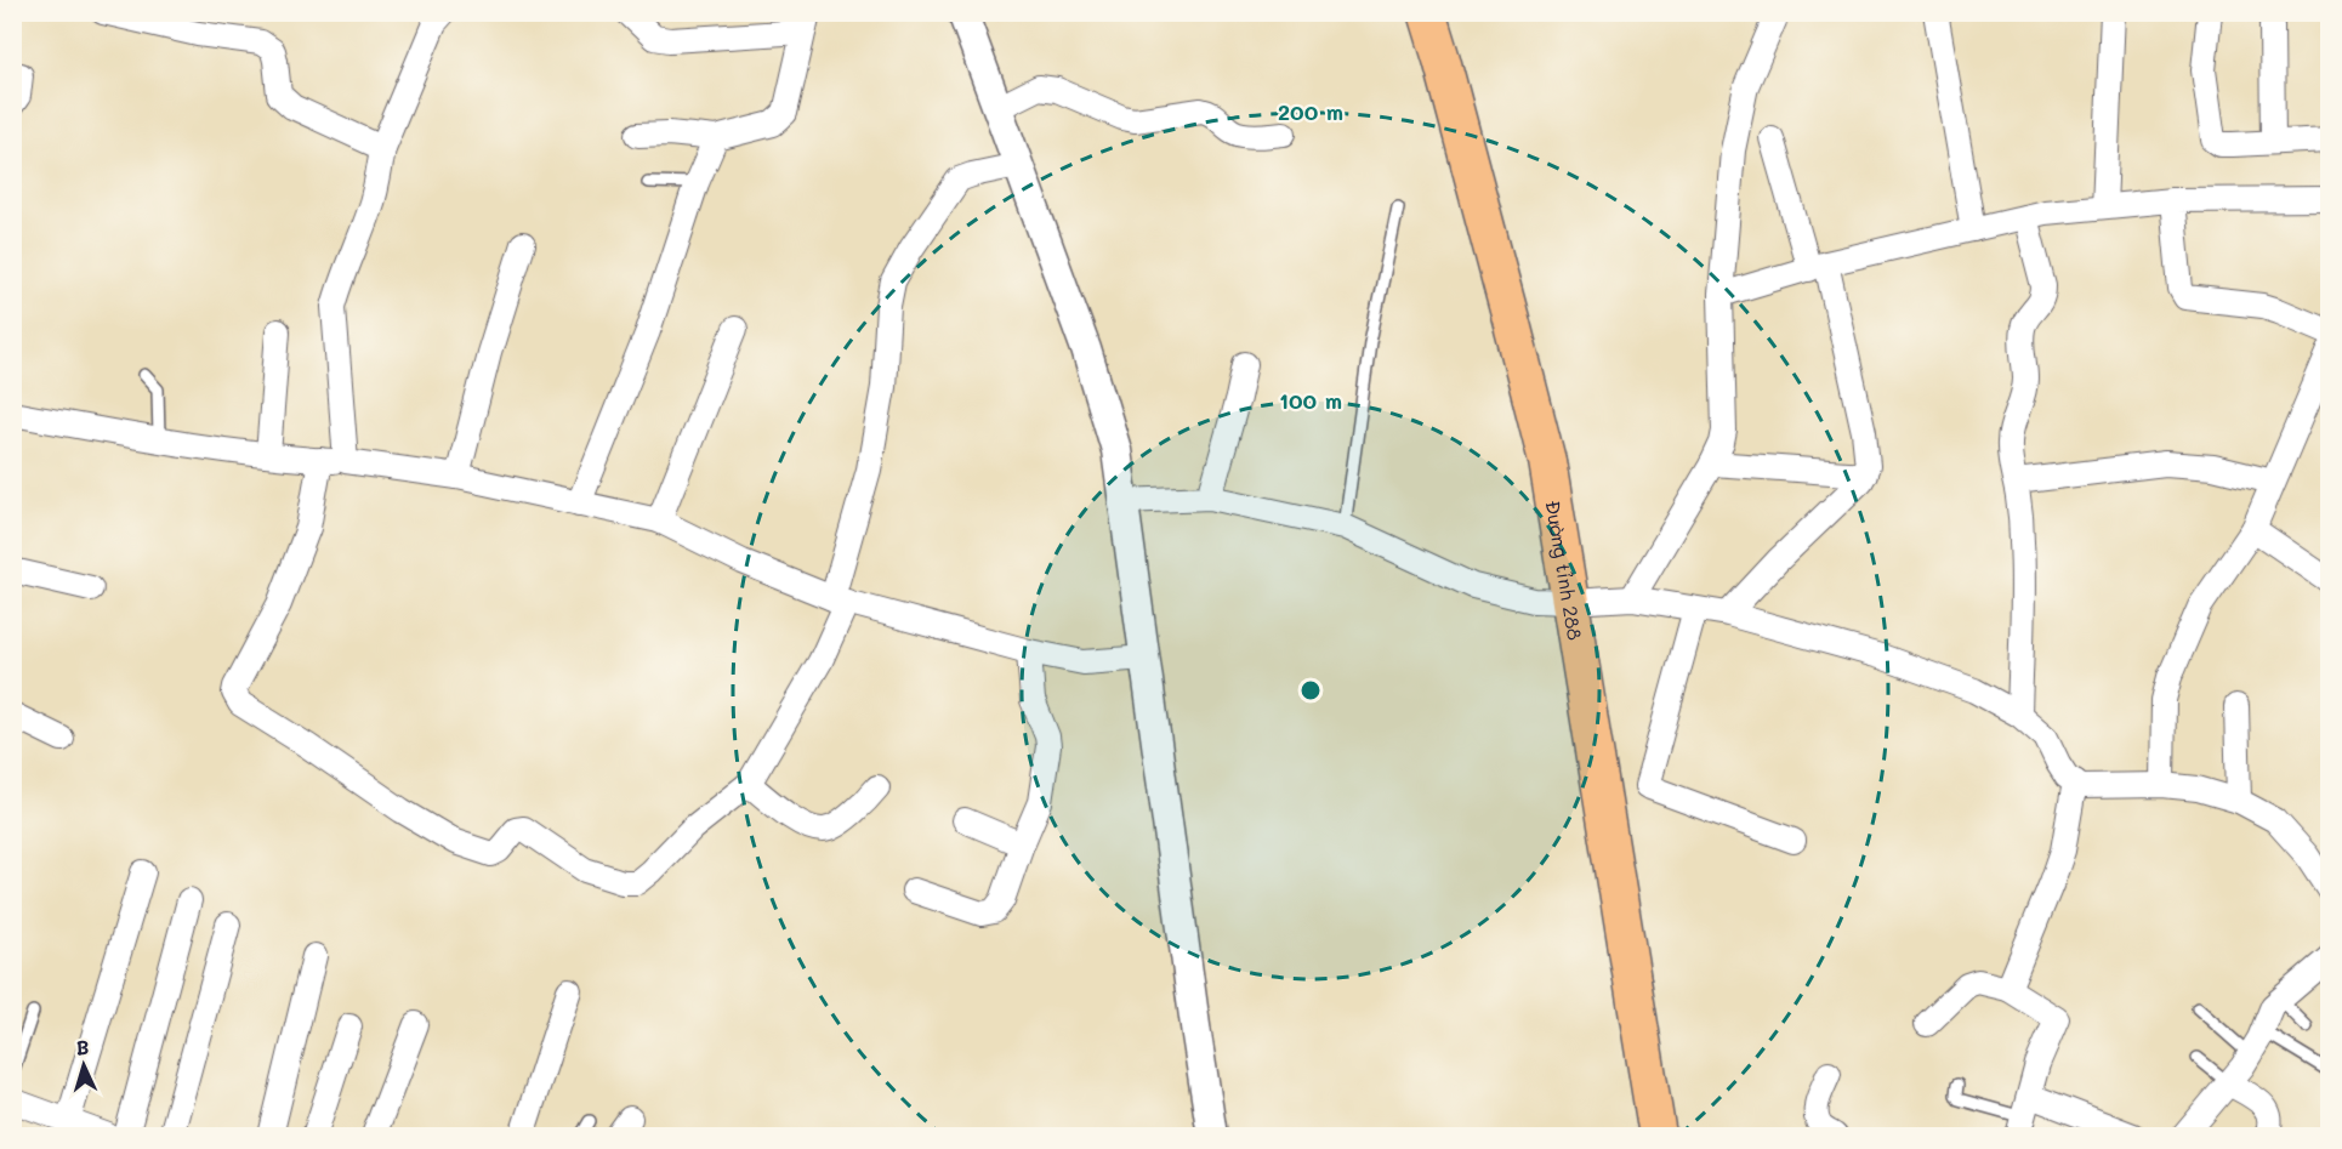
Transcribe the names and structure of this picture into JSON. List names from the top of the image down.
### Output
{
  "streets": {
    "main road": ["Đường tỉnh 288"]
  },
  "north": "top",
  "rings": ["200 m", "100 m"]
}
